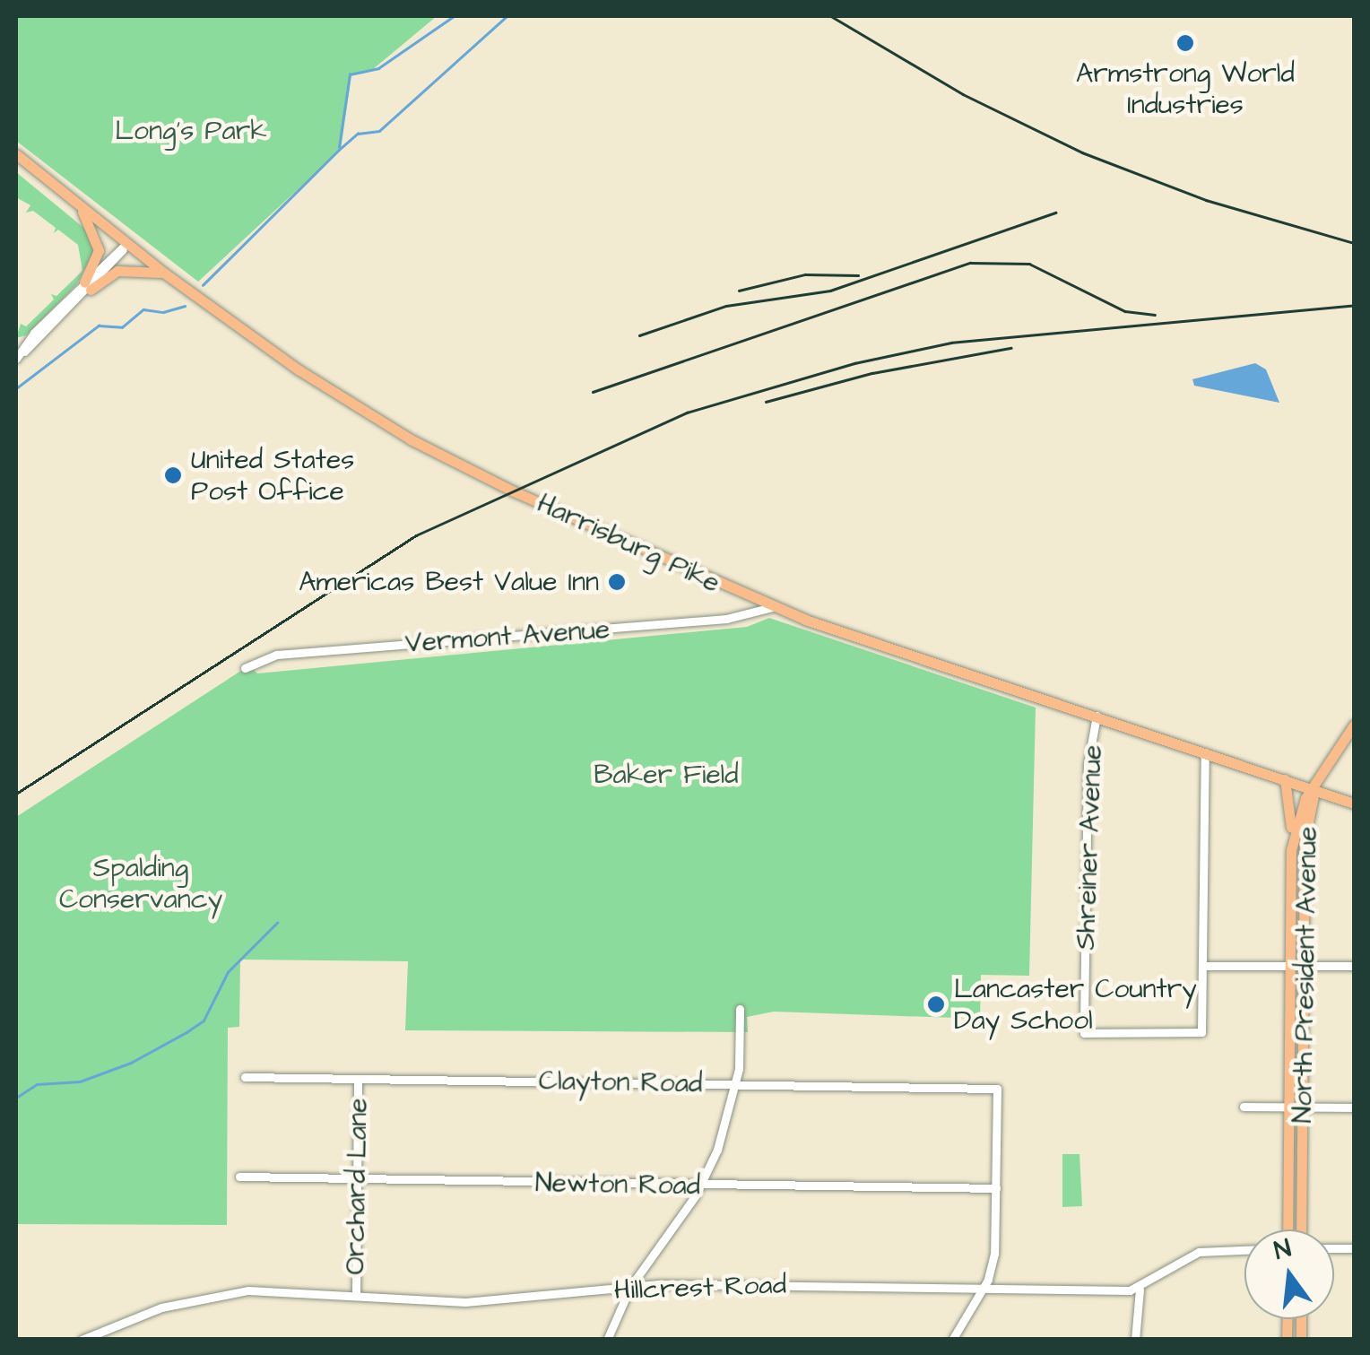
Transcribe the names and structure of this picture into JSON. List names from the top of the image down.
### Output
{
  "streets": {
    "main road": ["Harrisburg Pike", "North President Avenue"],
    "street": [
      "Vermont Avenue",
      "Shreiner Avenue",
      "Clayton Road",
      "Newton Road",
      "Orchard Lane",
      "Hillcrest Road"
    ]
  },
  "crossings": [
    ["Harrisburg Pike", "Vermont Avenue"],
    ["Harrisburg Pike", "Shreiner Avenue"],
    ["Harrisburg Pike", "North President Avenue"],
    ["Clayton Road", "Newton Road"],
    ["Clayton Road", "Orchard Lane"],
    ["Newton Road", "Orchard Lane"],
    ["Orchard Lane", "Hillcrest Road"]
  ],
  "parks": ["Long's Park", "Baker Field", "Spalding Conservancy"],
  "places": [
    "Armstrong World Industries",
    "United States Post Office",
    "Americas Best Value Inn",
    "Lancaster Country Day School"
  ],
  "north": "top"
}
